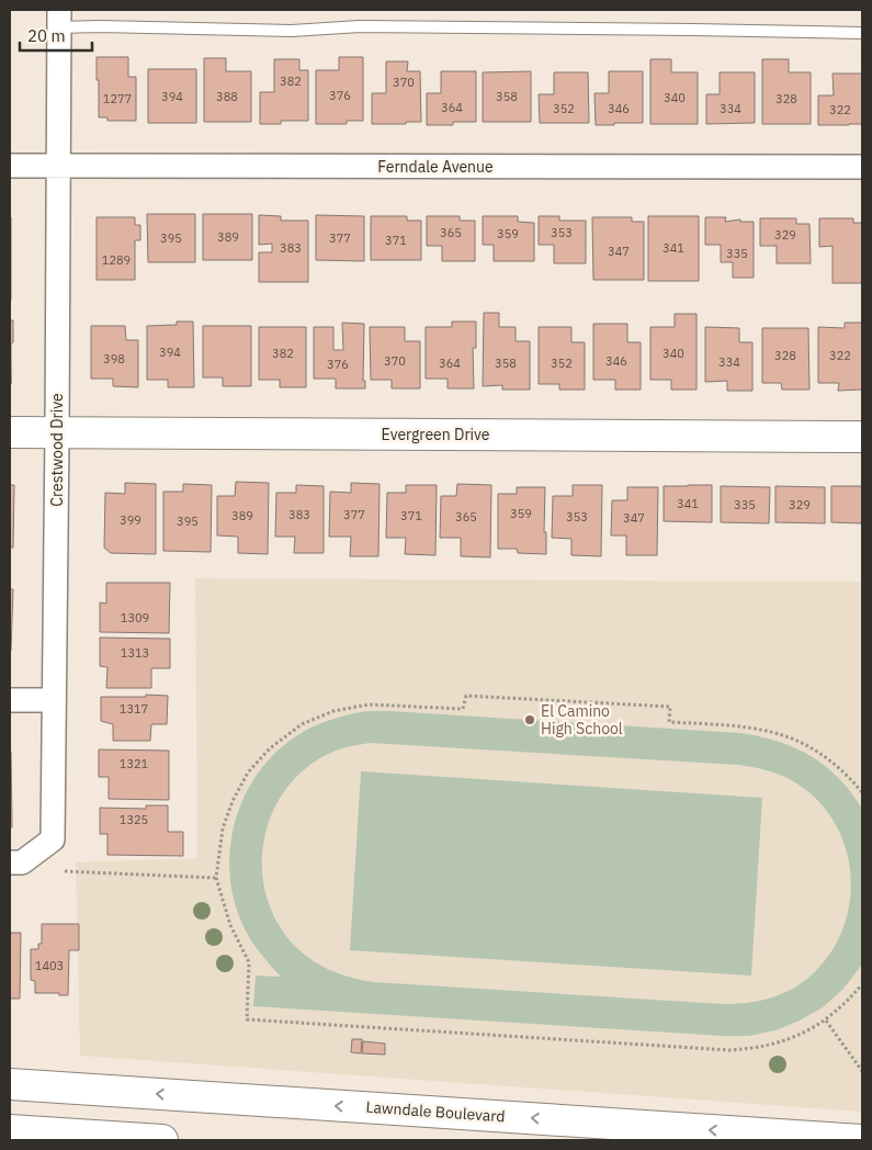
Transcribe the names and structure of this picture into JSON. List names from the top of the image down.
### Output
{
  "streets": {
    "street": [
      "Ferndale Avenue",
      "Evergreen Drive",
      "Crestwood Drive",
      "Lawndale Boulevard"
    ]
  },
  "crossings": [
    ["Ferndale Avenue", "Crestwood Drive"],
    ["Evergreen Drive", "Crestwood Drive"]
  ],
  "one_way": ["Lawndale Boulevard"],
  "places": ["El Camino High School"],
  "house_numbers": [
    "382",
    "370",
    "376",
    "394",
    "388",
    "358",
    "340",
    "1277",
    "328",
    "364",
    "352",
    "346",
    "334",
    "322",
    "365",
    "353",
    "359",
    "329",
    "389",
    "395",
    "377",
    "371",
    "383",
    "341",
    "347",
    "335",
    "1289",
    "394",
    "382",
    "340",
    "328",
    "322",
    "398",
    "370",
    "346",
    "334",
    "364",
    "358",
    "352",
    "376",
    "341",
    "335",
    "329",
    "359",
    "383",
    "377",
    "389",
    "371",
    "365",
    "353",
    "347",
    "399",
    "395",
    "1309",
    "1313",
    "1317",
    "1321",
    "1325",
    "1403"
  ],
  "scale_bar": "20 m"
}
